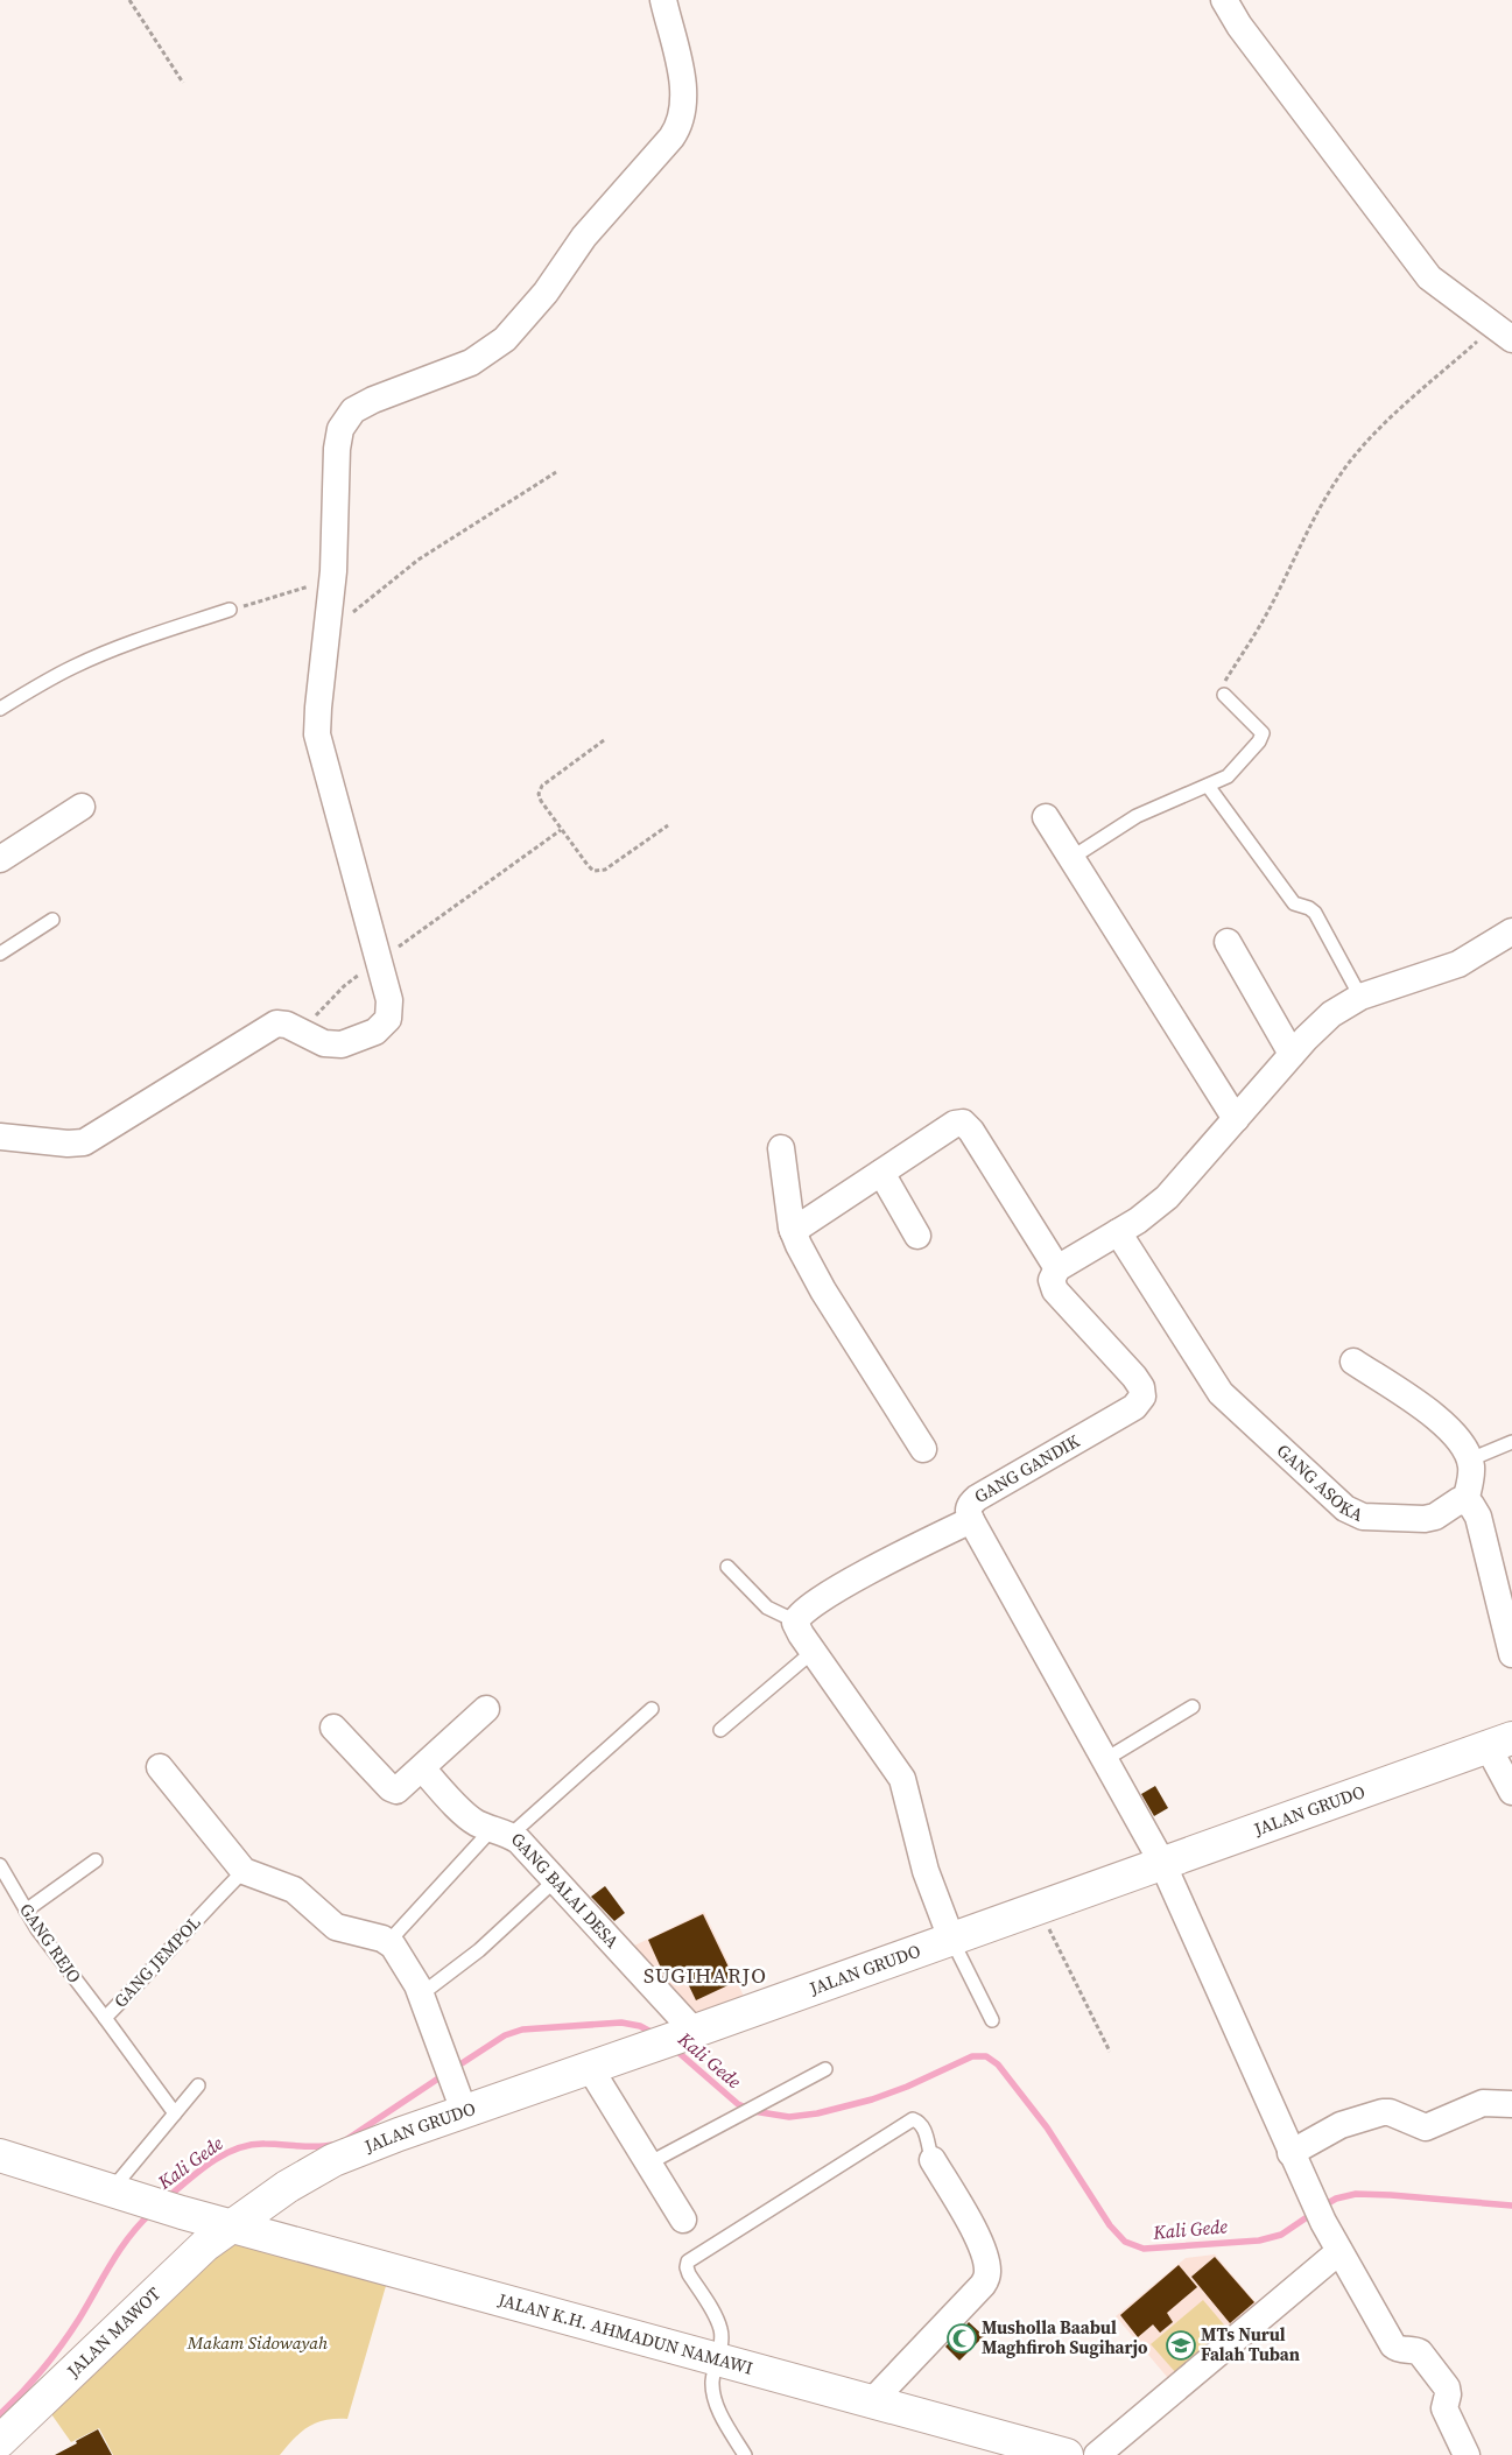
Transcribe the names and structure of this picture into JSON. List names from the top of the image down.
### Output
{
  "streets": {
    "street": [
      "GANG GANDIK",
      "GANG ASOKA",
      "JALAN GRUDO",
      "GANG BALAI DESA",
      "JALAN MAWOT",
      "JALAN K.H. AHMADUN NAMAWI"
    ],
    "lane": ["GANG REJO", "GANG JEMPOL"]
  },
  "crossings": [
    ["GANG GANDIK", "JALAN GRUDO"],
    ["JALAN GRUDO", "GANG BALAI DESA"],
    ["JALAN GRUDO", "JALAN MAWOT"],
    ["JALAN GRUDO", "JALAN K.H. AHMADUN NAMAWI"],
    ["GANG REJO", "GANG JEMPOL"],
    ["JALAN MAWOT", "JALAN K.H. AHMADUN NAMAWI"]
  ],
  "districts": ["SUGIHARJO"],
  "water": ["Kali Gede"],
  "parks": ["Makam Sidowayah"],
  "places": {
    "mosque": ["Musholla Baabul Maghfiroh Sugiharjo"],
    "school or university": ["MTs Nurul Falah Tuban"]
  }
}
